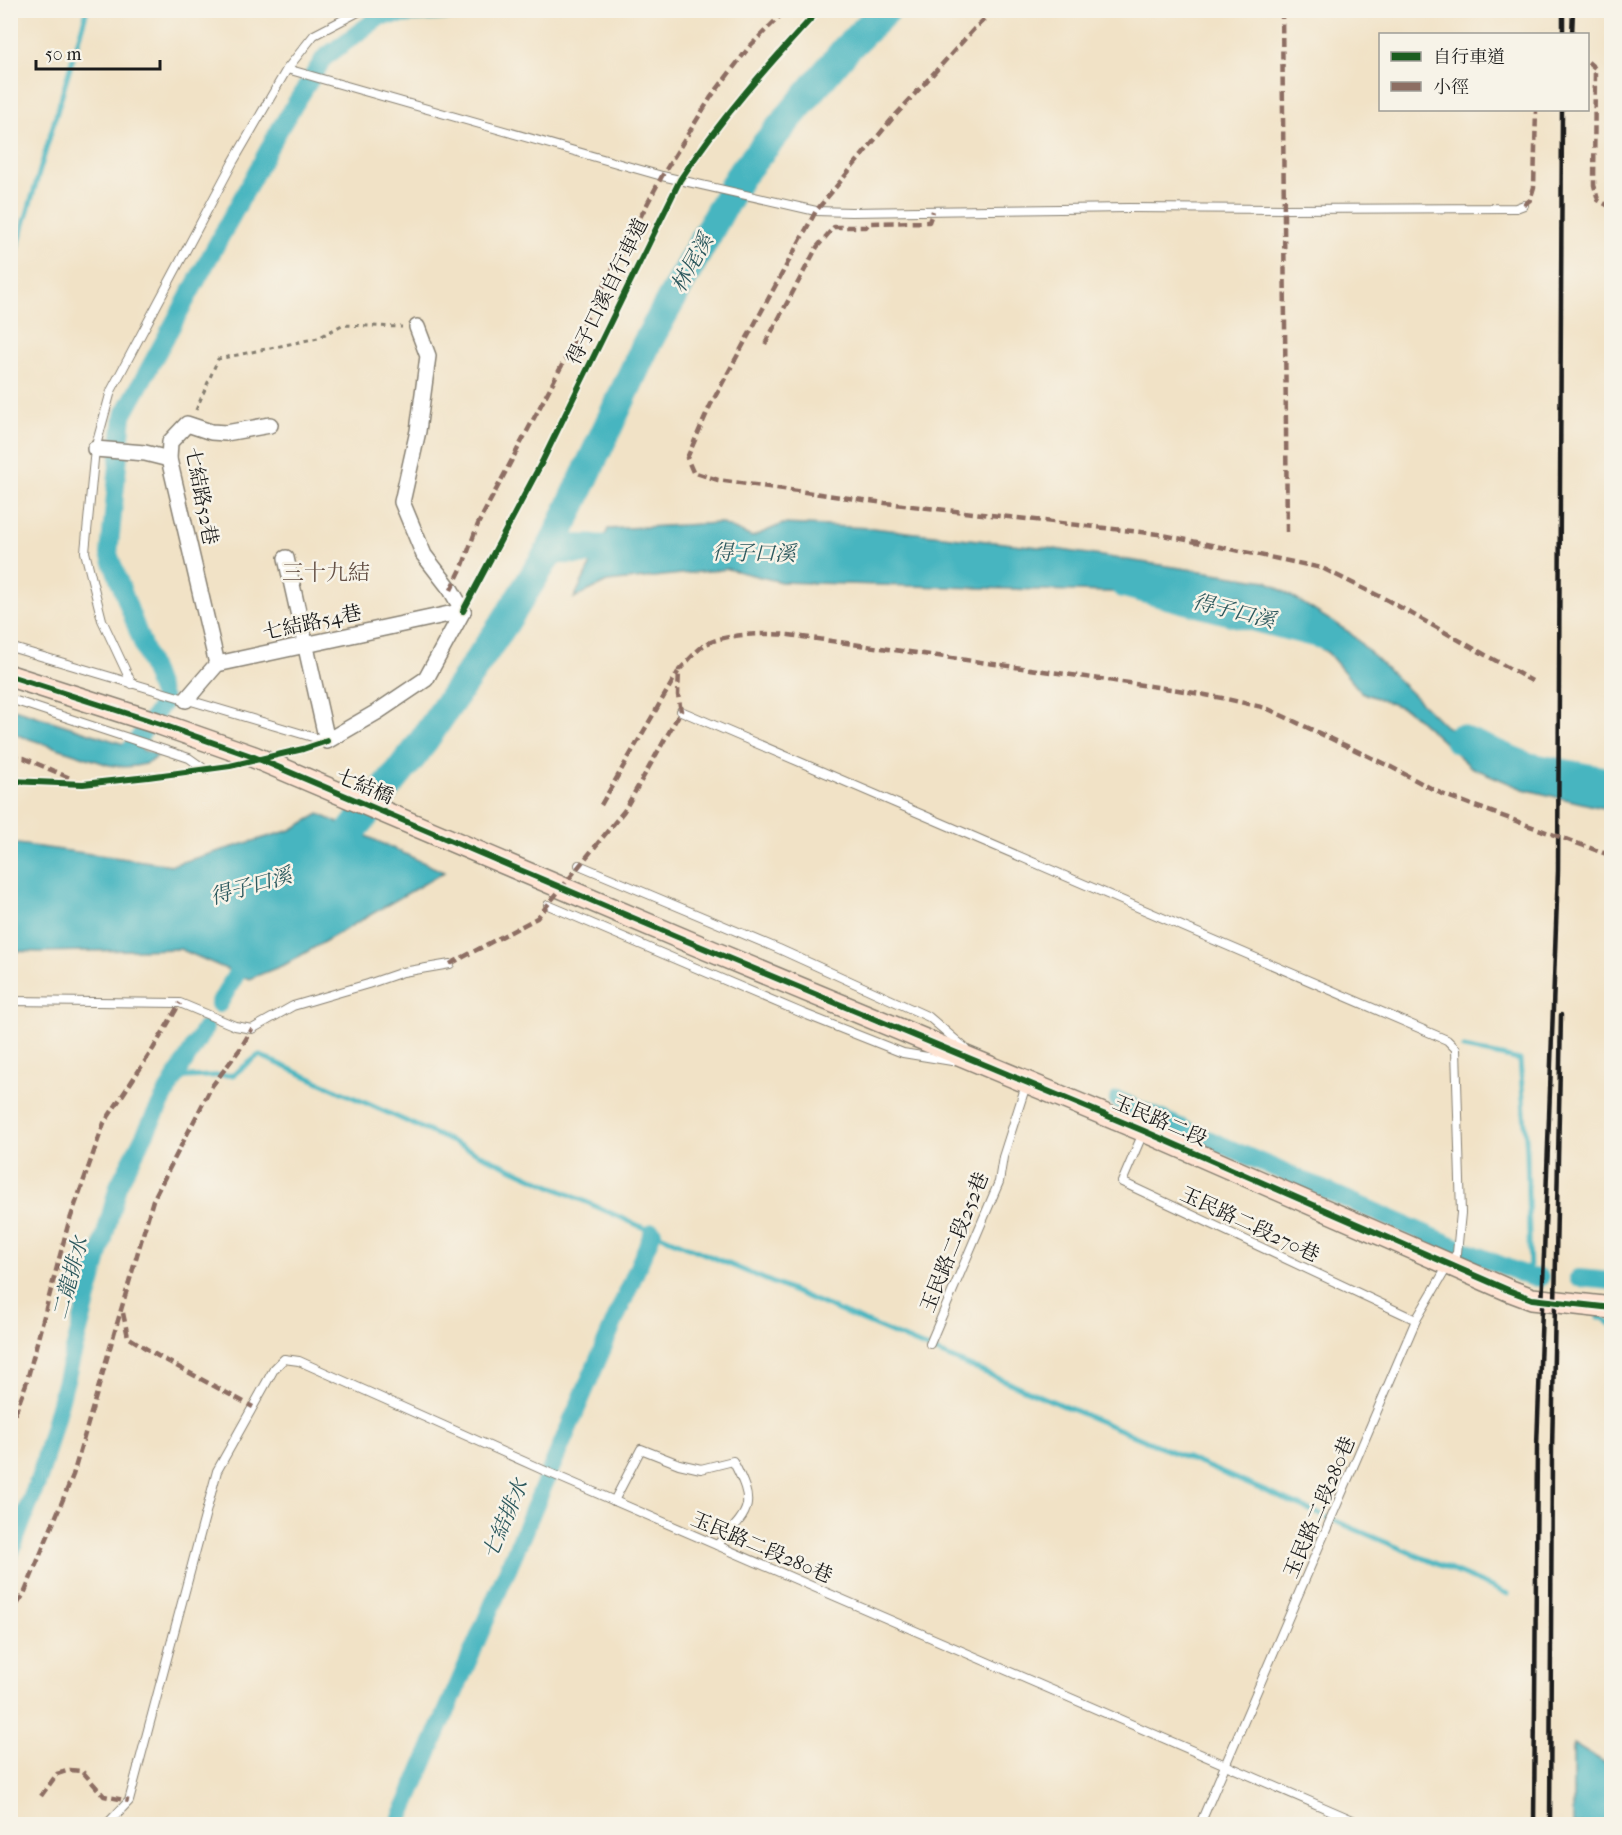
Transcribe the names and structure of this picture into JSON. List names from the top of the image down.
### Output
{
  "streets": {
    "street": [
      "七結路52巷",
      "七結路54巷",
      "七結橋",
      "玉民路二段"
    ],
    "lane": ["玉民路二段270巷", "玉民路二段252巷", "玉民路二段280巷"],
    "cycle path": ["得子口溪自行車道"]
  },
  "crossings": [
    ["七結路52巷", "七結路54巷"],
    ["七結橋", "玉民路二段"],
    ["玉民路二段", "玉民路二段270巷"],
    ["玉民路二段", "玉民路二段252巷"],
    ["玉民路二段", "玉民路二段280巷"],
    ["玉民路二段270巷", "玉民路二段280巷"]
  ],
  "districts": ["三十九結"],
  "water": [
    "林尾溪",
    "得子口溪",
    "二龍排水",
    "七結排水"
  ],
  "legend": ["自行車道", "小徑"],
  "scale_bar": "50 m"
}
